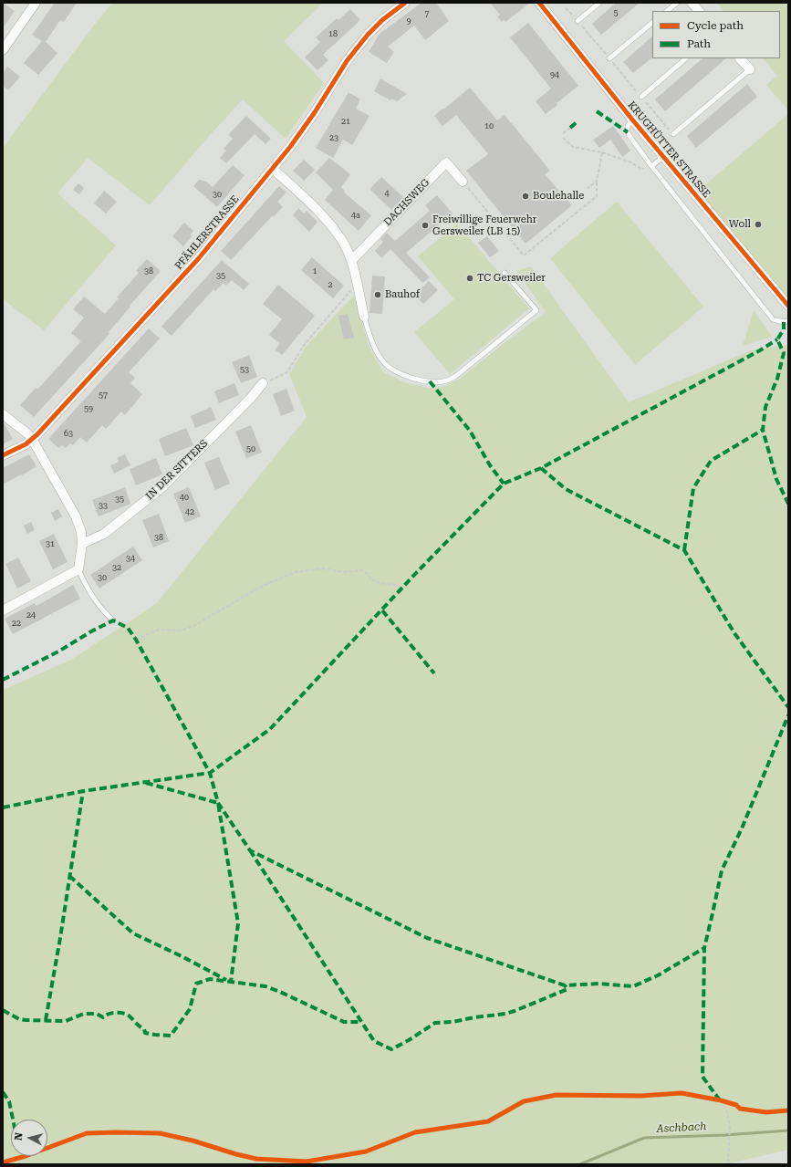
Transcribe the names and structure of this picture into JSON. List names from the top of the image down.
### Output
{
  "streets": {
    "street": [
      "KRUGHÜTTER STRASSE",
      "DACHSWEG",
      "PFÄHLERSTRASSE",
      "IN DER SITTERS"
    ]
  },
  "water": ["Aschbach"],
  "places": [
    "Boulehalle",
    "Woll",
    "Freiwillige Feuerwehr Gersweiler (LB 15)",
    "TC Gersweiler",
    "Bauhof"
  ],
  "house_numbers": [
    "5",
    "7",
    "9",
    "18",
    "94",
    "21",
    "10",
    "23",
    "4",
    "30",
    "4a",
    "38",
    "1",
    "35",
    "2",
    "53",
    "57",
    "59",
    "63",
    "50",
    "40",
    "35",
    "33",
    "42",
    "38",
    "31",
    "34",
    "32",
    "30",
    "24",
    "22"
  ],
  "legend": ["Cycle path", "Path"],
  "north": "left"
}
